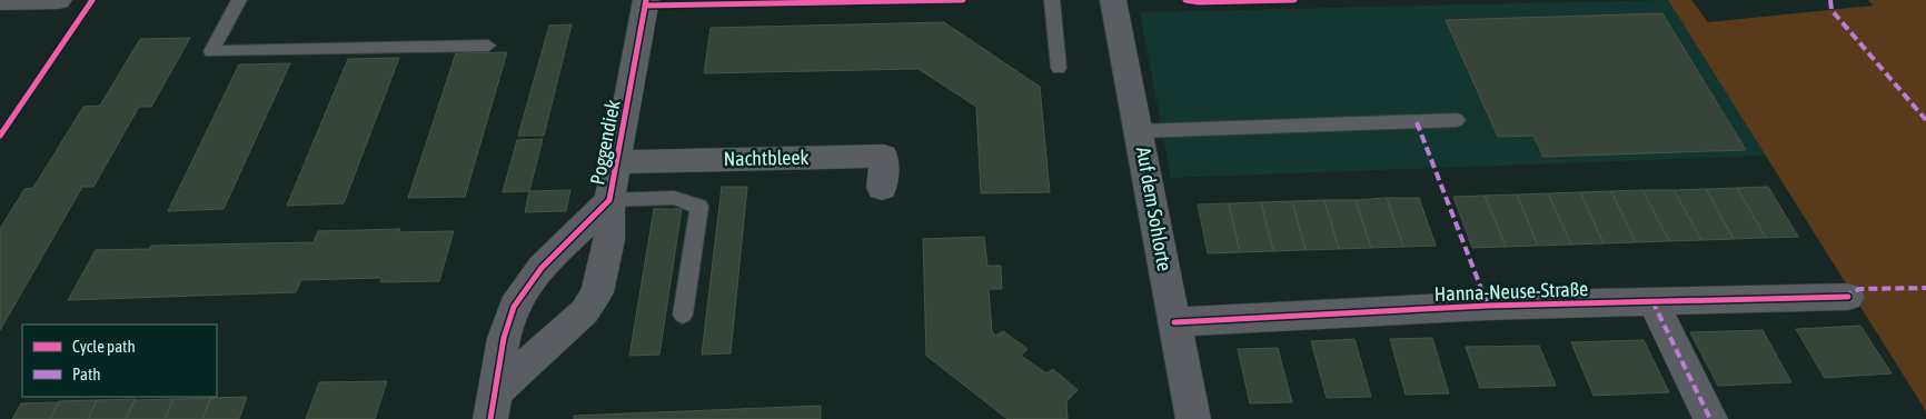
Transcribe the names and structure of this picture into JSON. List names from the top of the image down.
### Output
{
  "streets": {
    "street": [
      "Poggendiek",
      "Nachtbleek",
      "Auf dem Sohlorte",
      "Hanna-Neuse-Straße"
    ]
  },
  "crossings": [
    ["Poggendiek", "Nachtbleek"],
    ["Auf dem Sohlorte", "Hanna-Neuse-Straße"]
  ],
  "legend": ["Cycle path", "Path"]
}
